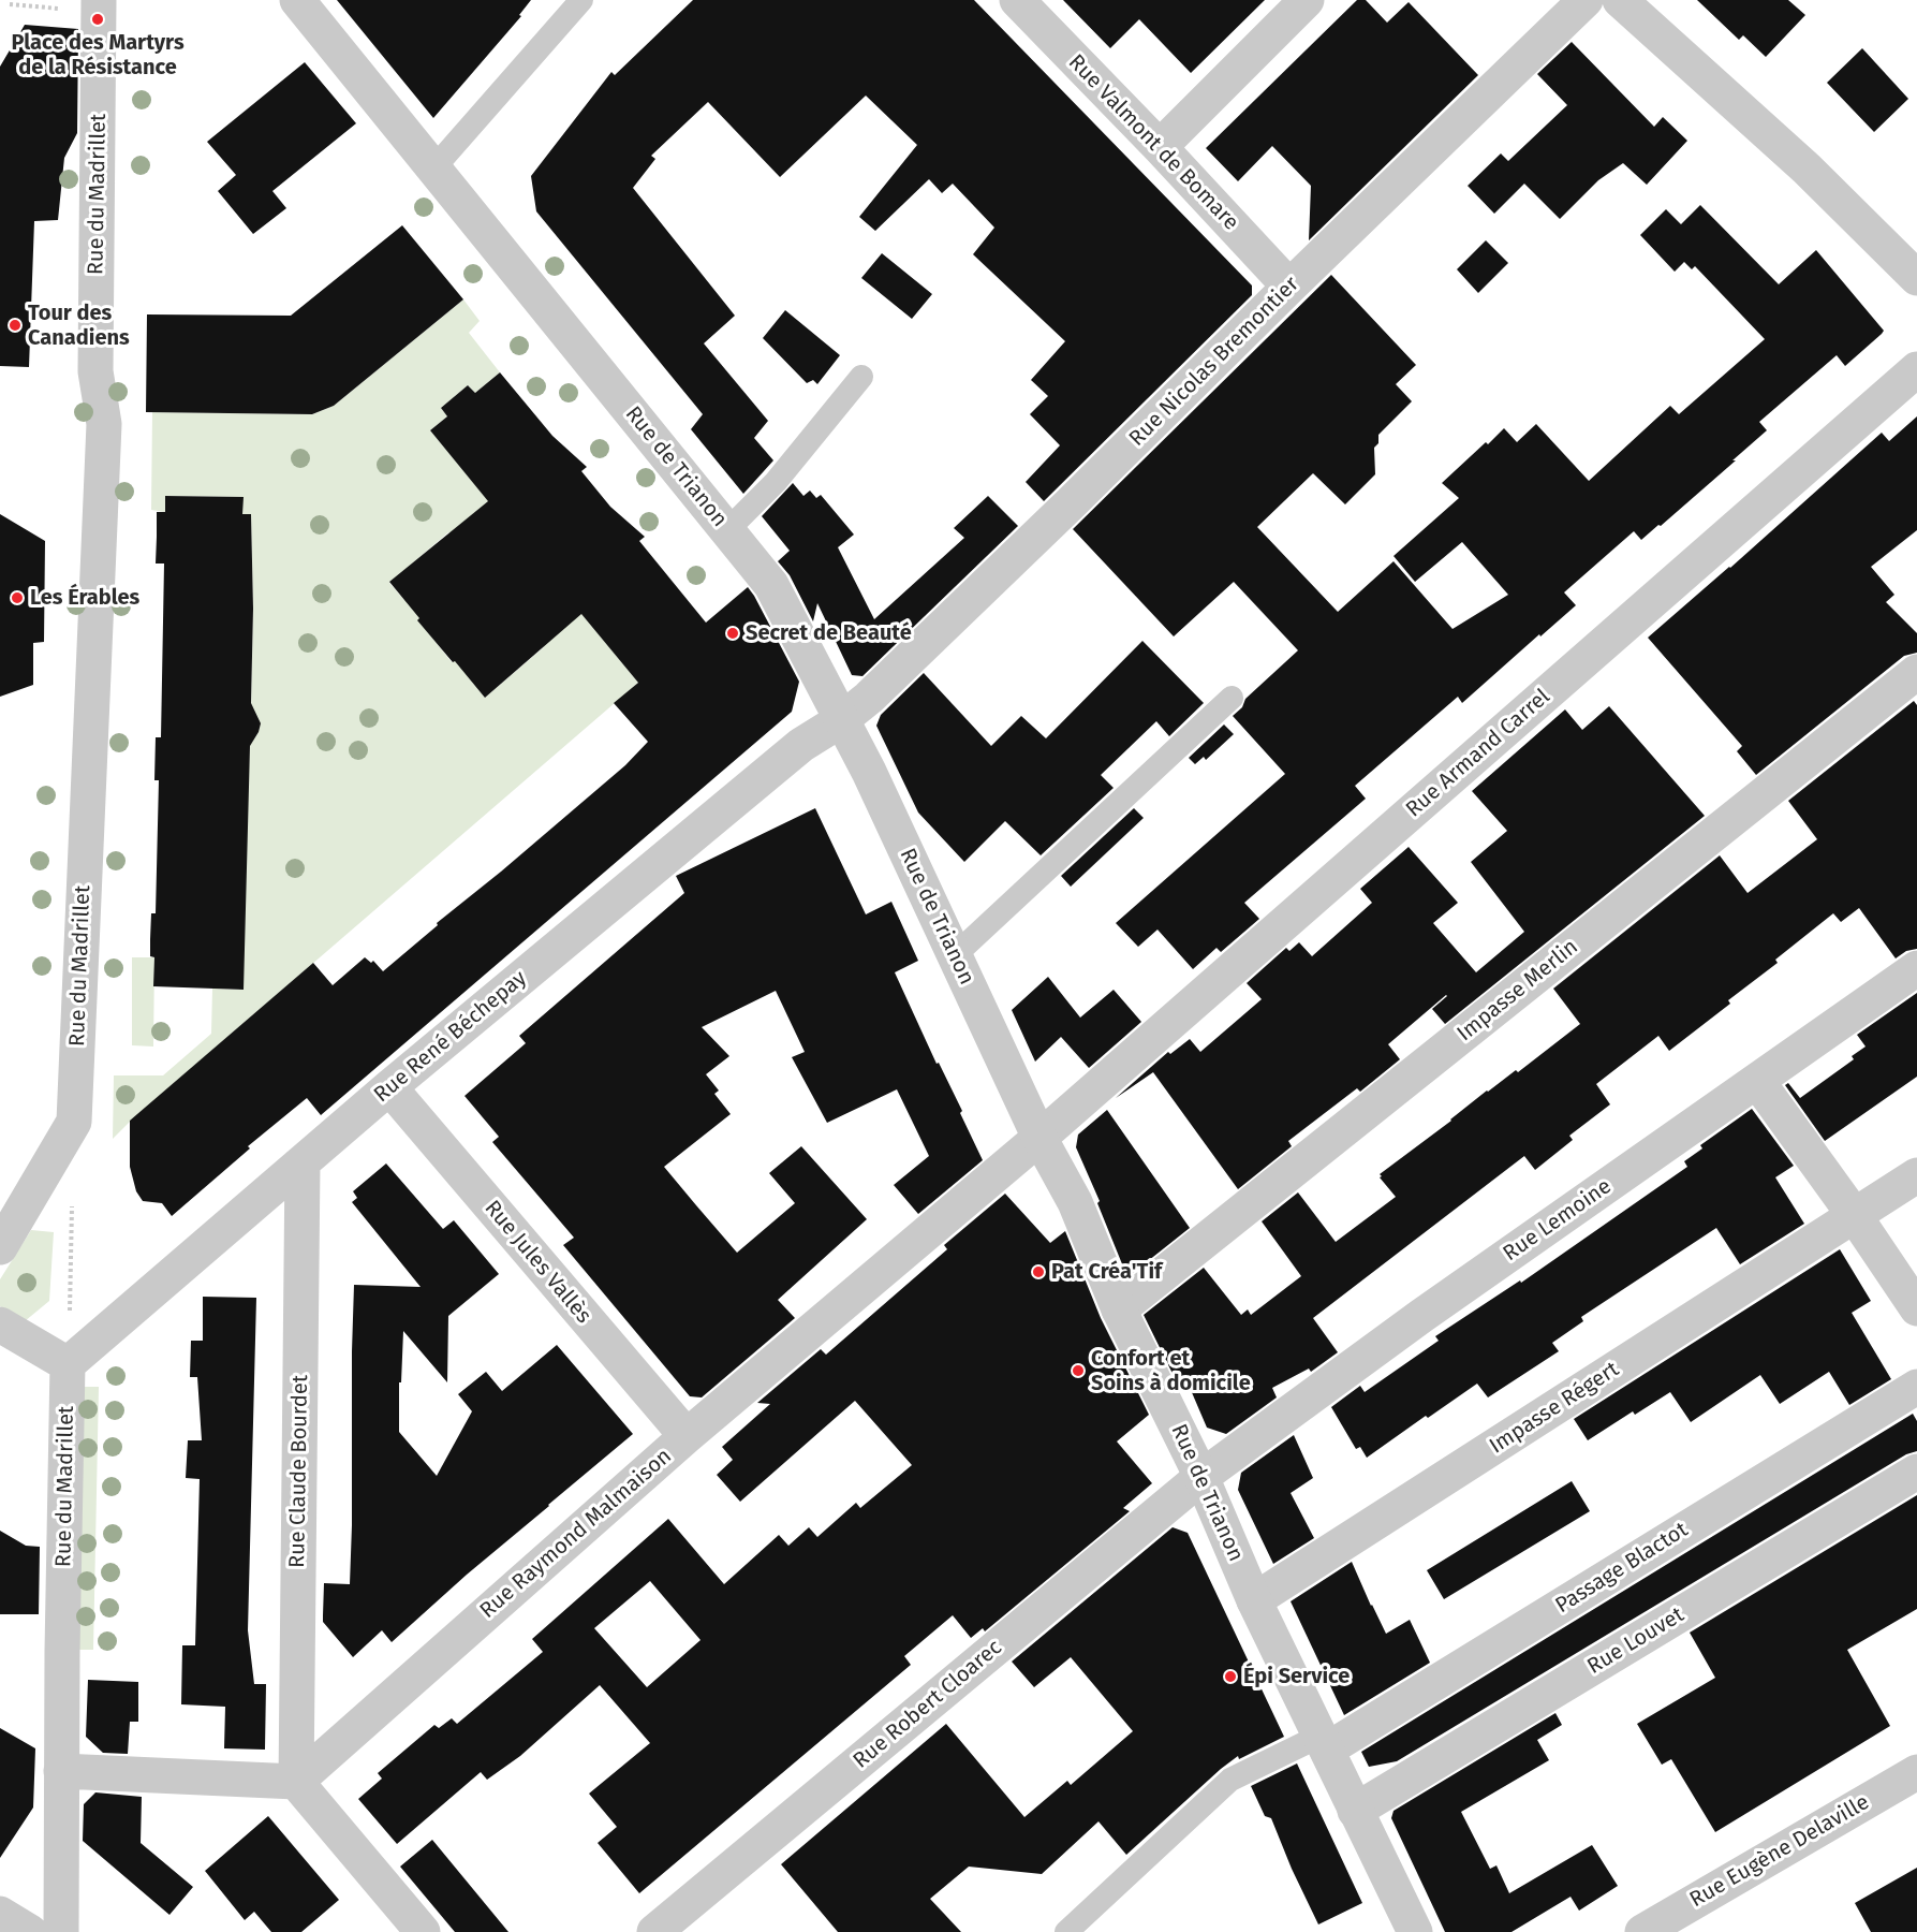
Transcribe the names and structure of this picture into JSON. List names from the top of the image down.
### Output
{
  "streets": {
    "street": [
      "Rue Valmont de Bomare",
      "Rue du Madrillet",
      "Rue Nicolas Bremontier",
      "Rue de Trianon",
      "Rue Armand Carrel",
      "Impasse Merlin",
      "Rue René Béchepay",
      "Rue Lemoine",
      "Rue Jules Vallès",
      "Impasse Régert",
      "Rue Claude Bourdet",
      "Rue Raymond Malmaison",
      "Passage Blactot",
      "Rue Louvet",
      "Rue Robert Cloarec",
      "Rue Eugène Delaville"
    ]
  },
  "crossings": [
    ["Rue Valmont de Bomare", "Rue Nicolas Bremontier"],
    ["Rue du Madrillet", "Rue René Béchepay"],
    ["Rue Nicolas Bremontier", "Rue de Trianon"],
    ["Rue Nicolas Bremontier", "Rue René Béchepay"],
    ["Rue de Trianon", "Rue Armand Carrel"],
    ["Rue de Trianon", "Impasse Merlin"],
    ["Rue de Trianon", "Rue René Béchepay"],
    ["Rue de Trianon", "Rue Lemoine"],
    ["Rue de Trianon", "Impasse Régert"],
    ["Rue de Trianon", "Rue Raymond Malmaison"],
    ["Rue de Trianon", "Passage Blactot"],
    ["Rue de Trianon", "Rue Louvet"],
    ["Rue de Trianon", "Rue Robert Cloarec"],
    ["Rue Armand Carrel", "Rue Raymond Malmaison"],
    ["Rue René Béchepay", "Rue Jules Vallès"],
    ["Rue René Béchepay", "Rue Claude Bourdet"],
    ["Rue Lemoine", "Rue Robert Cloarec"],
    ["Rue Jules Vallès", "Rue Raymond Malmaison"],
    ["Rue Claude Bourdet", "Rue Raymond Malmaison"]
  ],
  "places": [
    "Place des Martyrs de la Résistance",
    "Tour des Canadiens",
    "Les Érables",
    "Secret de Beauté",
    "Pat Créa'Tif",
    "Confort et Soins à domicile",
    "Épi Service"
  ]
}
